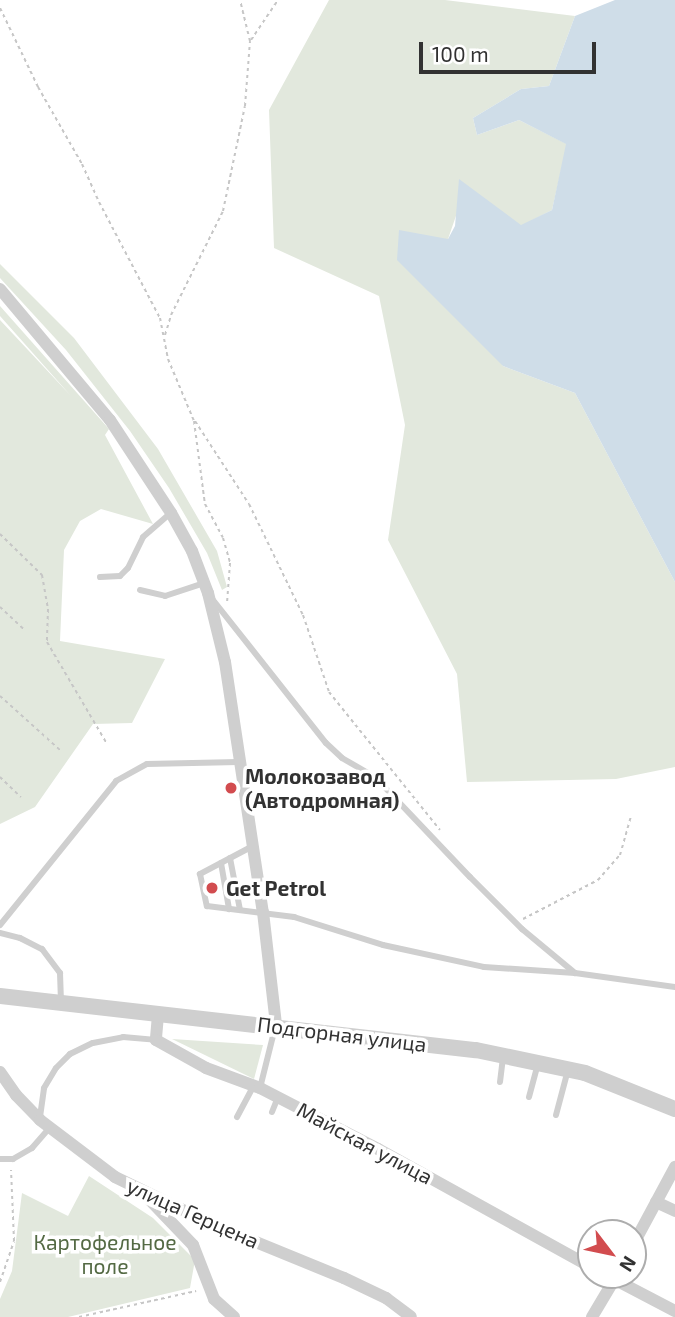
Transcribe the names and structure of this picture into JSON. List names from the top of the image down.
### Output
{
  "streets": {
    "street": ["Подгорная улица", "Майская улица", "улица Герцена"]
  },
  "parks": ["Картофельное поле"],
  "places": ["Молокозавод (Автодромная)", "Get Petrol"],
  "scale_bar": "100 m",
  "north": "bottom right"
}
